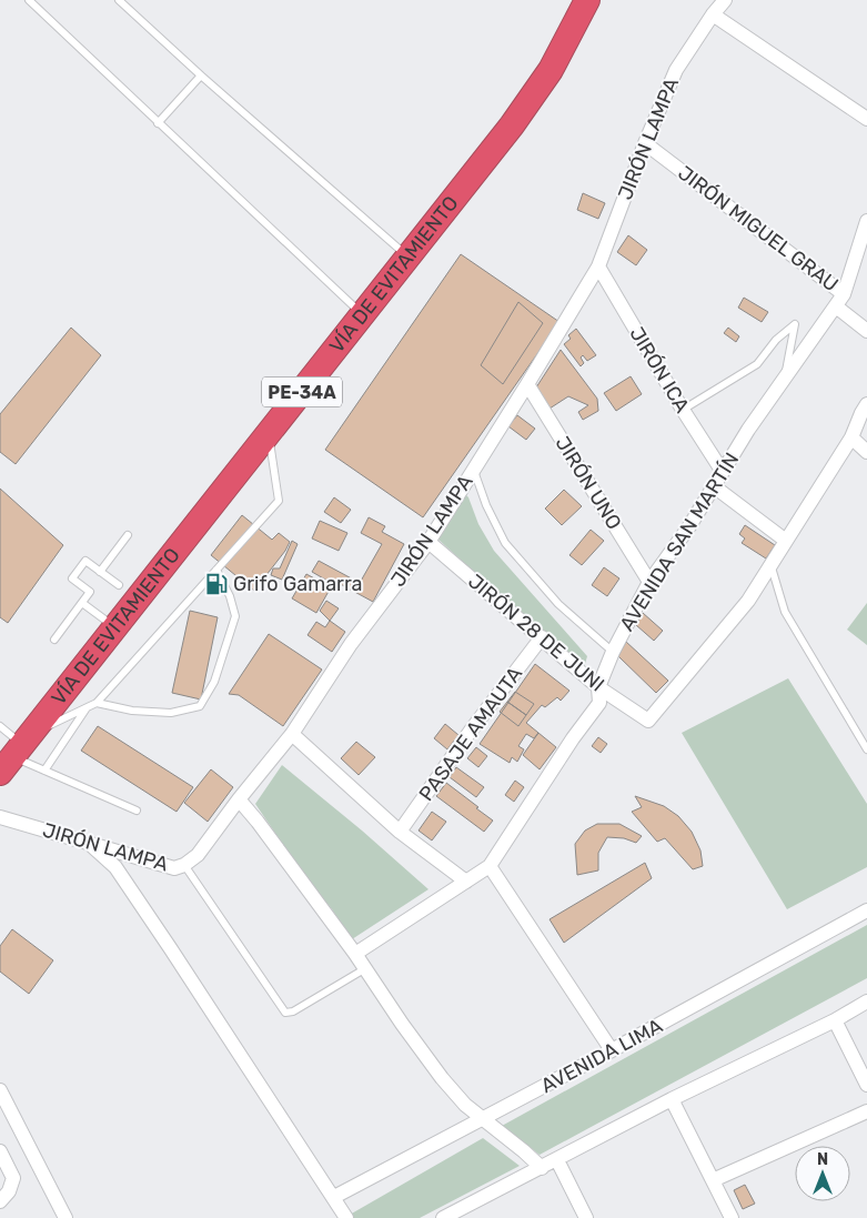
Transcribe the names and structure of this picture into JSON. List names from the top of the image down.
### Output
{
  "streets": {
    "highway": ["VÍA DE EVITAMIENTO", "PE-34A"],
    "street": [
      "JIRÓN LAMPA",
      "JIRÓN MIGUEL GRAU",
      "JIRÓN ICA",
      "JIRÓN UNO",
      "AVENIDA SAN MARTÍN",
      "JIRÓN 28 DE JUNI",
      "PASAJE AMAUTA",
      "AVENIDA LIMA"
    ]
  },
  "crossings": [
    ["JIRÓN LAMPA", "JIRÓN MIGUEL GRAU"],
    ["JIRÓN LAMPA", "JIRÓN ICA"],
    ["JIRÓN LAMPA", "JIRÓN UNO"],
    ["JIRÓN LAMPA", "JIRÓN 28 DE JUNI"],
    ["JIRÓN MIGUEL GRAU", "AVENIDA SAN MARTÍN"],
    ["JIRÓN ICA", "AVENIDA SAN MARTÍN"],
    ["JIRÓN UNO", "AVENIDA SAN MARTÍN"],
    ["AVENIDA SAN MARTÍN", "JIRÓN 28 DE JUNI"],
    ["JIRÓN 28 DE JUNI", "PASAJE AMAUTA"]
  ],
  "places": {
    "fuel station": ["Grifo Gamarra"]
  },
  "north": "top"
}
